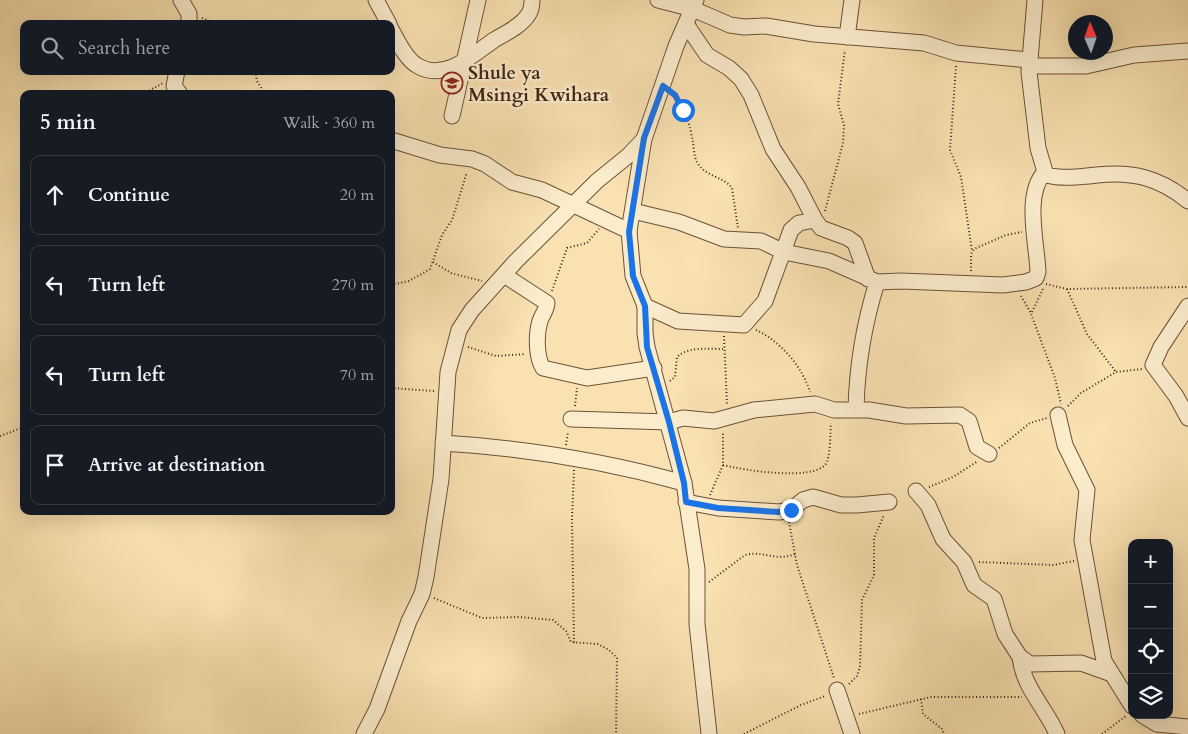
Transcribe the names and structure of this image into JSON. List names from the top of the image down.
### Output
{
  "places": {
    "school or university": ["Shule ya Msingi Kwihara"]
  },
  "north": "top",
  "page": {
    "search": "Search here",
    "heading": ["5 min", "Walk · 360 m"],
    "list": [
      ["Continue", "20 m"],
      ["Turn left", "270 m"],
      ["Turn left", "70 m"],
      "Arrive at destination"
    ],
    "map_buttons": ["+", "−"]
  }
}
